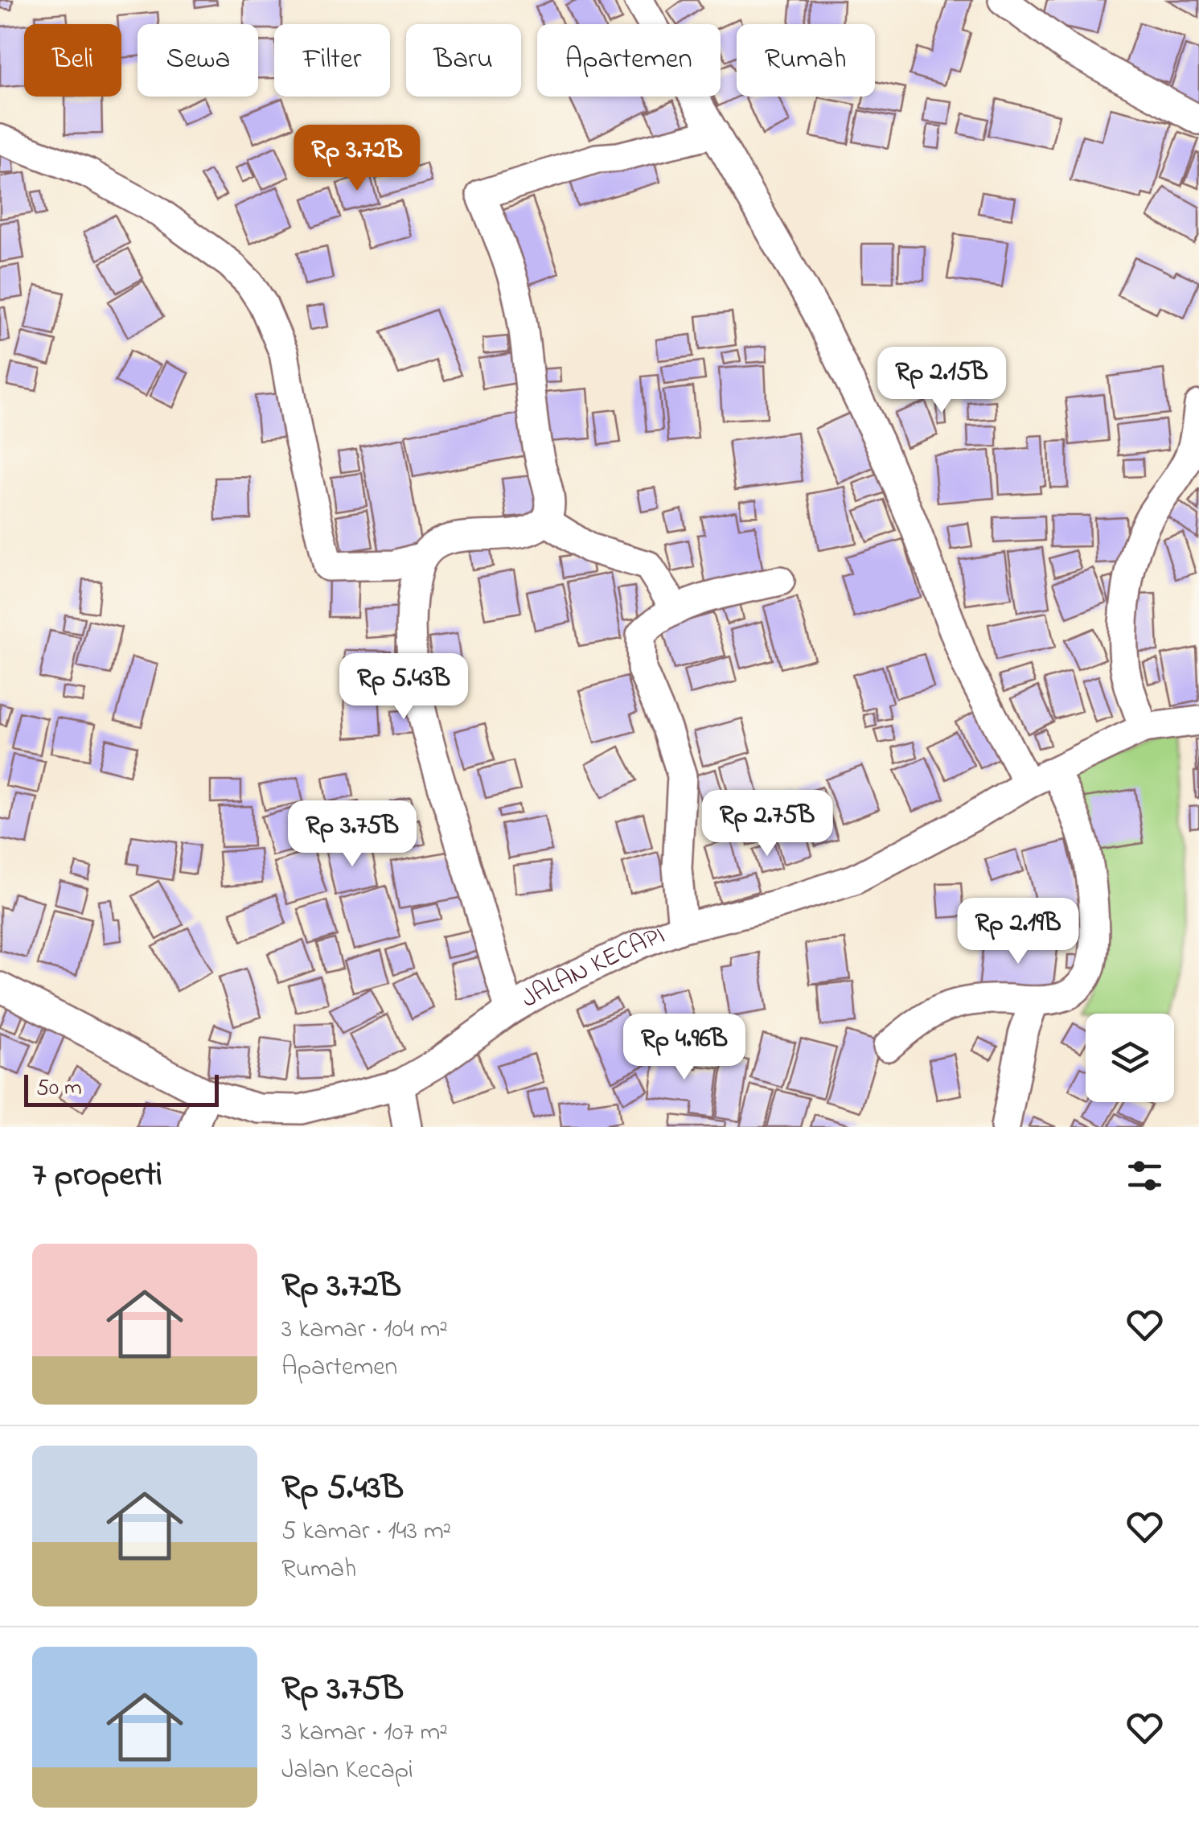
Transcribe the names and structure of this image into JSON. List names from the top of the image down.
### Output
{
  "streets": {
    "street": ["JALAN KECAPI"]
  },
  "scale_bar": "50 m",
  "page": {
    "chip": [
      "Beli",
      "Sewa",
      "Filter",
      "Baru",
      "Apartemen",
      "Rumah"
    ],
    "price": [
      "Rp 3.72B",
      "Rp 2.15B",
      "Rp 5.43B",
      "Rp 2.75B",
      "Rp 3.75B",
      "Rp 2.19B",
      "Rp 4.96B"
    ],
    "scale": "50 m",
    "heading": "7 properti",
    "list": [
      {
        "name": "Rp 3.72B",
        "note": "3 kamar · 104 m² · Apartemen"
      },
      {
        "name": "Rp 5.43B",
        "note": "5 kamar · 143 m² · Rumah"
      },
      {
        "name": "Rp 3.75B",
        "note": "3 kamar · 107 m² · Jalan Kecapi"
      }
    ]
  }
}
